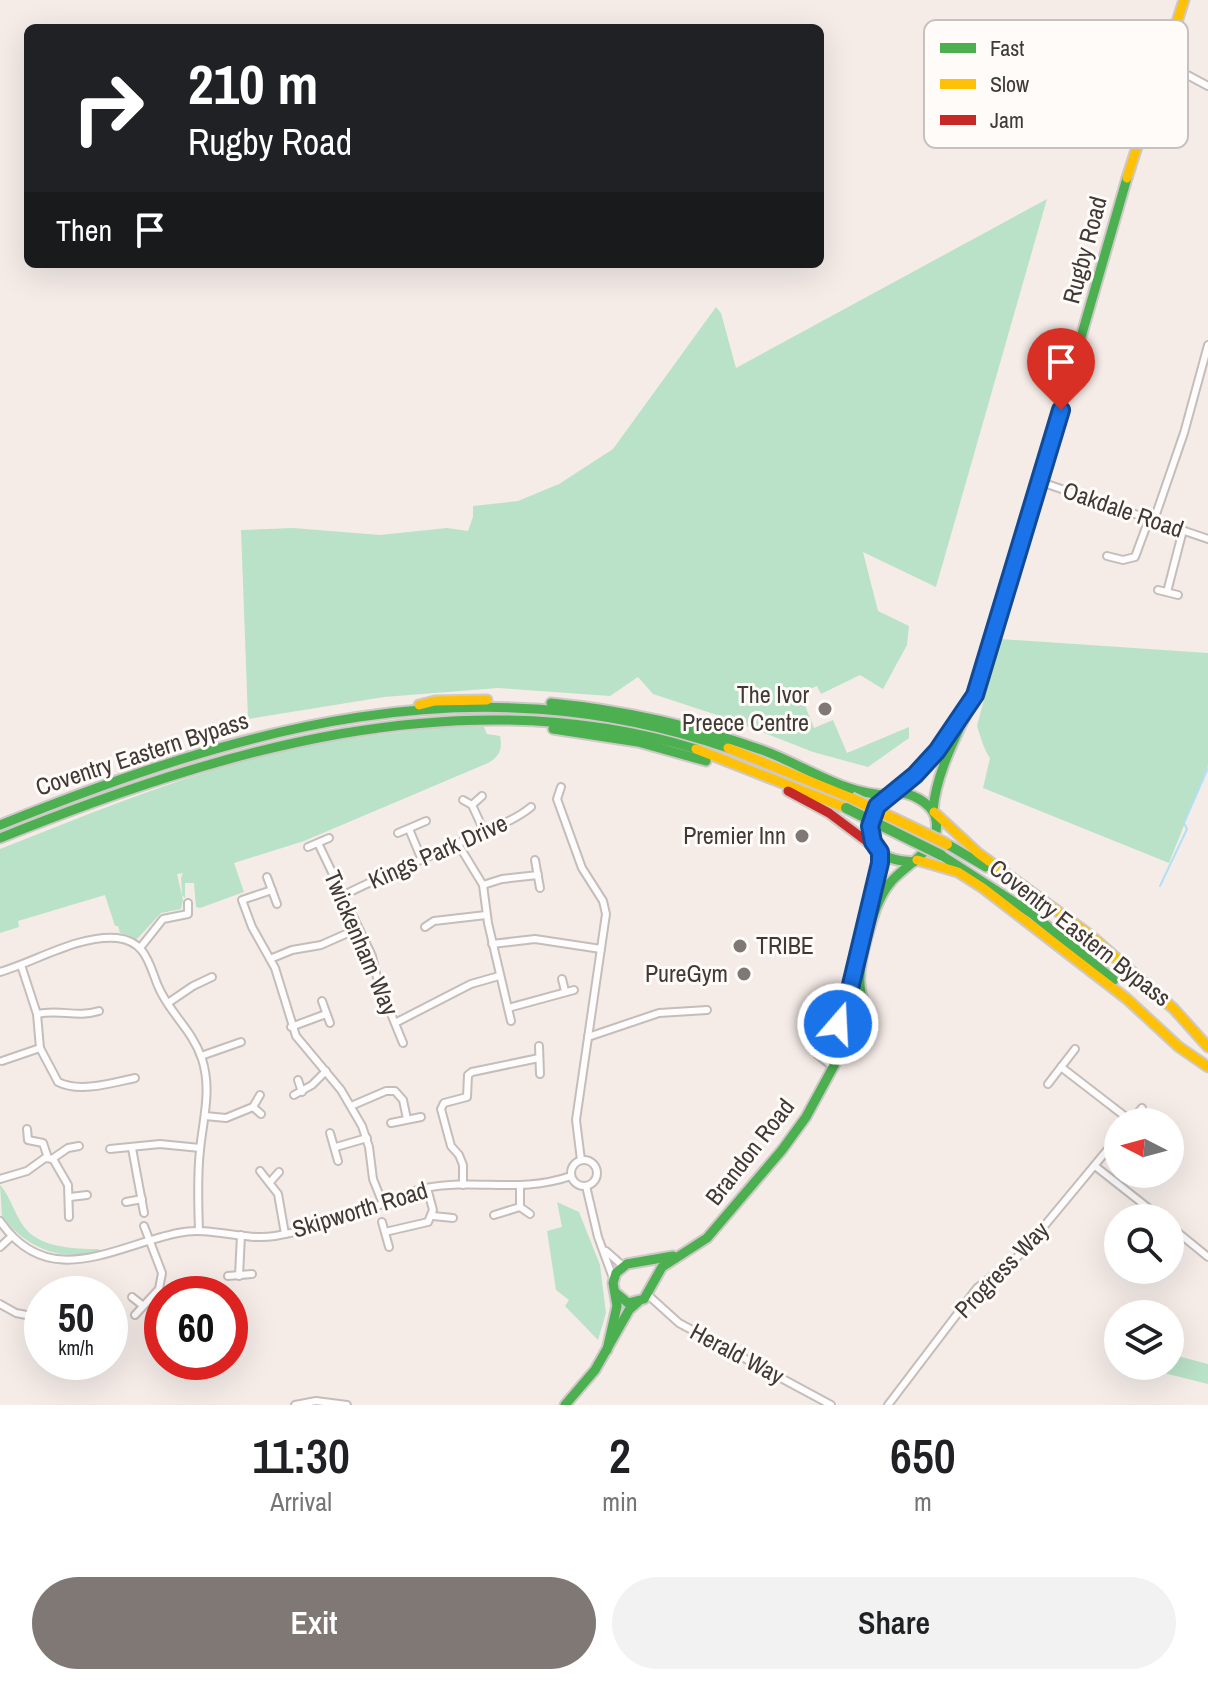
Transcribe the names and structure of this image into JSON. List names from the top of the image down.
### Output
{
  "streets": {
    "main road": ["Rugby Road", "Coventry Eastern Bypass", "Brandon Road"],
    "street": [
      "Oakdale Road",
      "Kings Park Drive",
      "Twickenham Way",
      "Skipworth Road",
      "Progress Way",
      "Herald Way"
    ]
  },
  "crossings": [
    ["Rugby Road", "Oakdale Road"],
    ["Kings Park Drive", "Twickenham Way"],
    ["Brandon Road", "Herald Way"]
  ],
  "places": [
    "The Ivor Preece Centre",
    "Premier Inn",
    "TRIBE",
    "PureGym"
  ],
  "legend": ["Fast", "Slow", "Jam"],
  "north": "left",
  "page": {
    "turn": ["210 m", "Rugby Road"],
    "then": "Then",
    "speed": "50 km/h",
    "limit": "60",
    "eta": [
      "11:30",
      "Arrival",
      "2",
      "min",
      "650",
      "m"
    ],
    "buttons": ["Exit", "Share"]
  }
}
